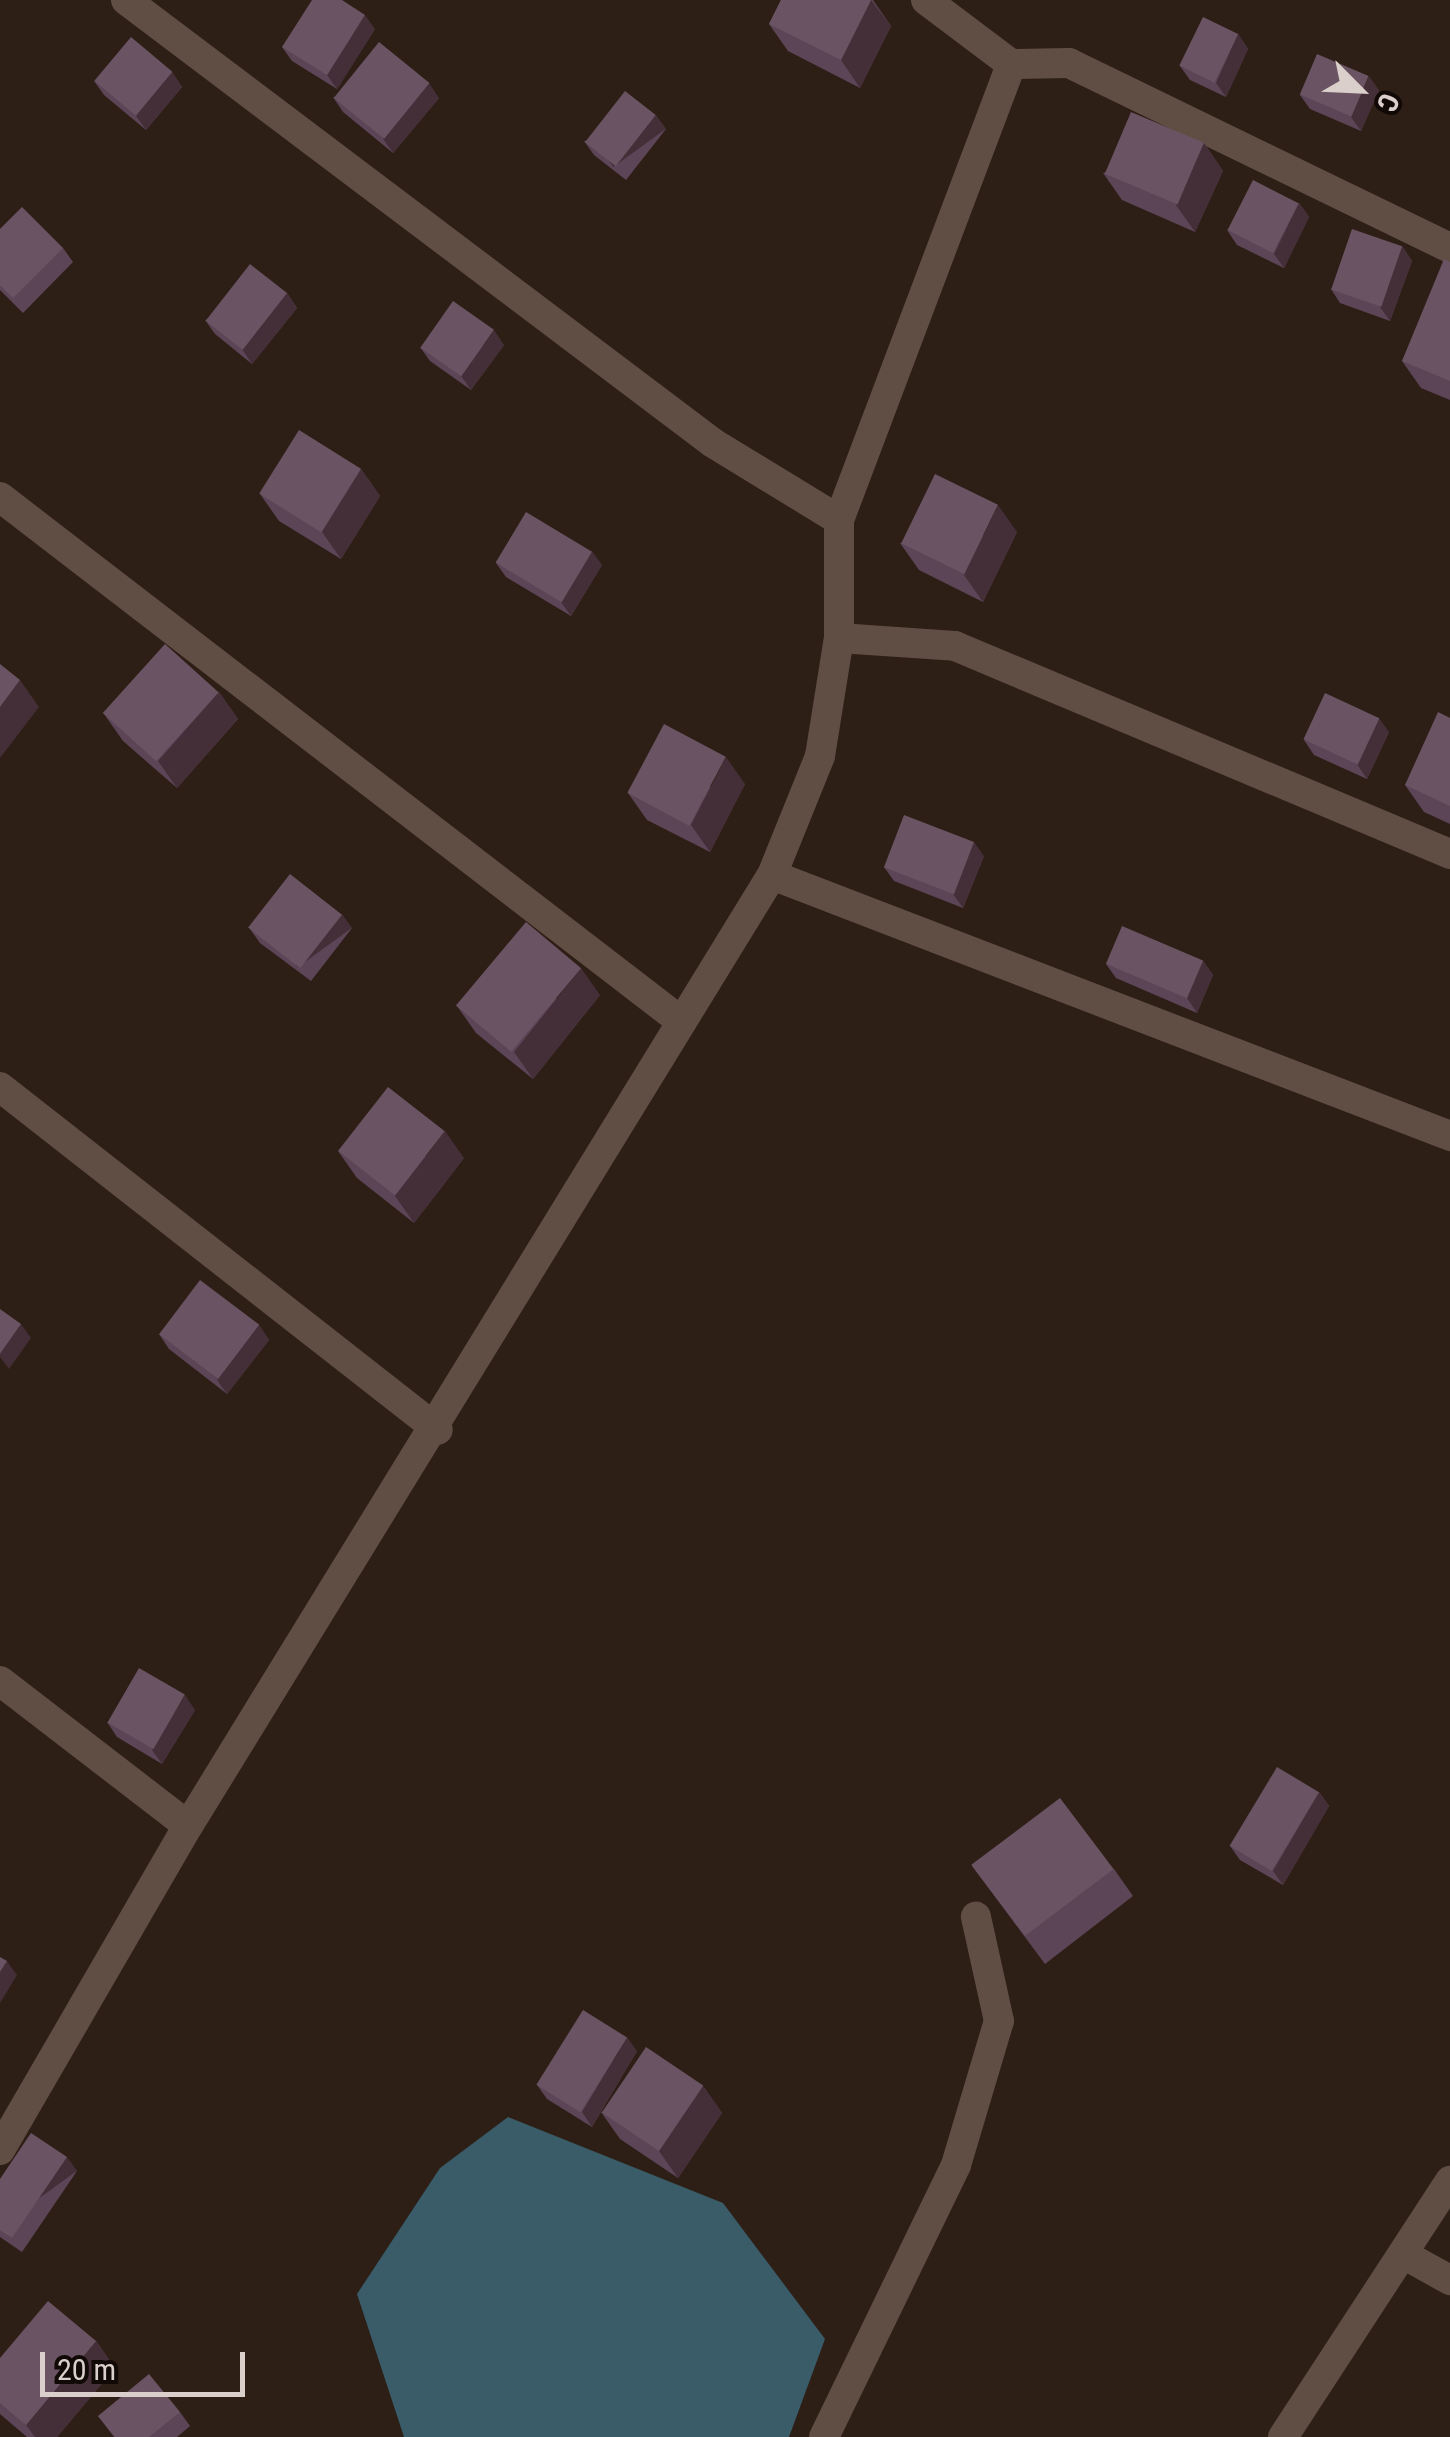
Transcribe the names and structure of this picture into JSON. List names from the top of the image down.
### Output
{
  "scale_bar": "20 m",
  "north": "bottom right"
}
